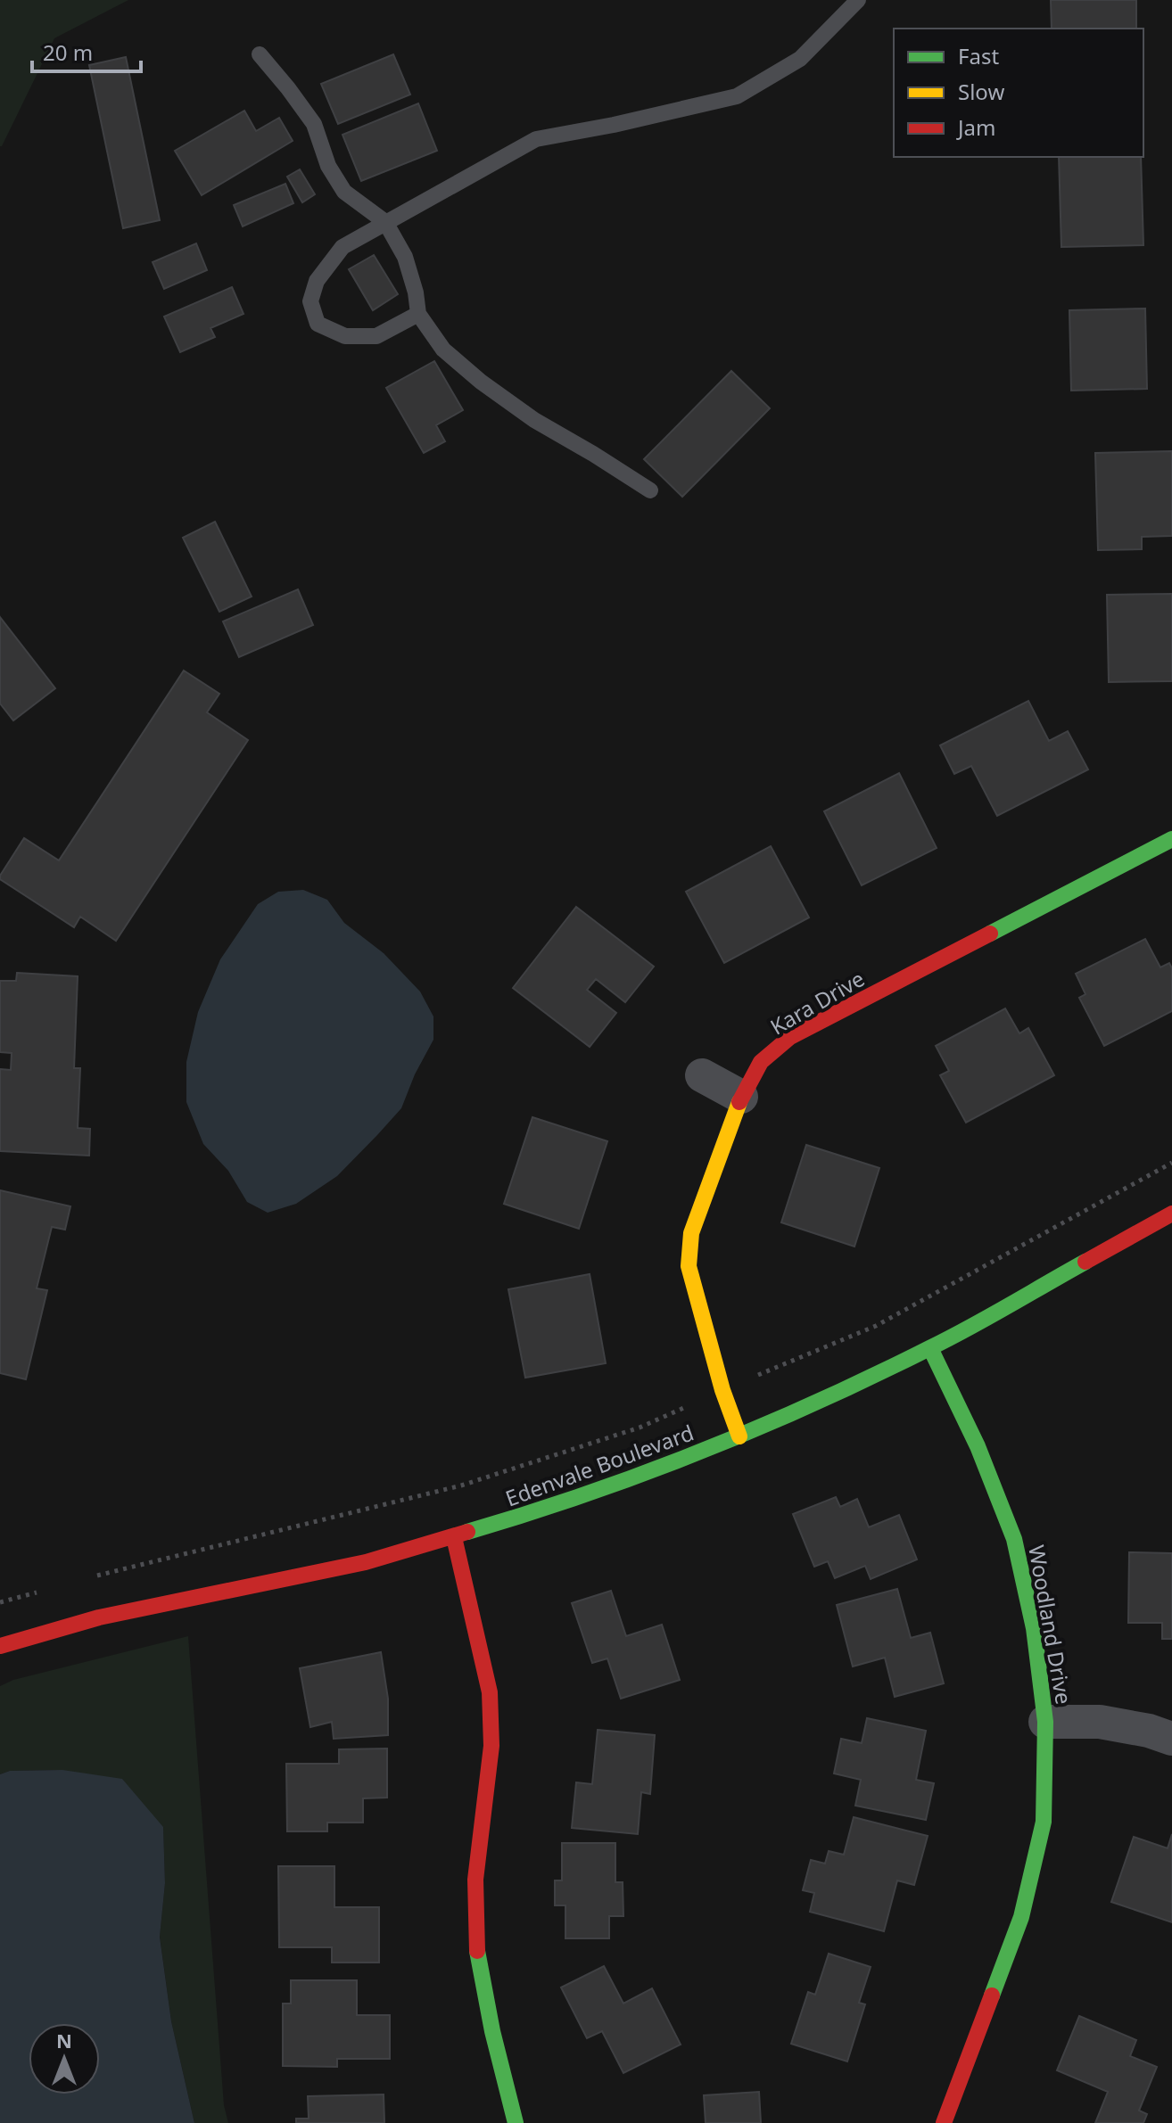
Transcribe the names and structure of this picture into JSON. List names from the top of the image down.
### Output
{
  "streets": {
    "street": ["Kara Drive", "Edenvale Boulevard", "Woodland Drive"]
  },
  "crossings": [
    ["Kara Drive", "Edenvale Boulevard"],
    ["Edenvale Boulevard", "Woodland Drive"]
  ],
  "legend": ["Fast", "Slow", "Jam"],
  "scale_bar": "20 m",
  "north": "top"
}
